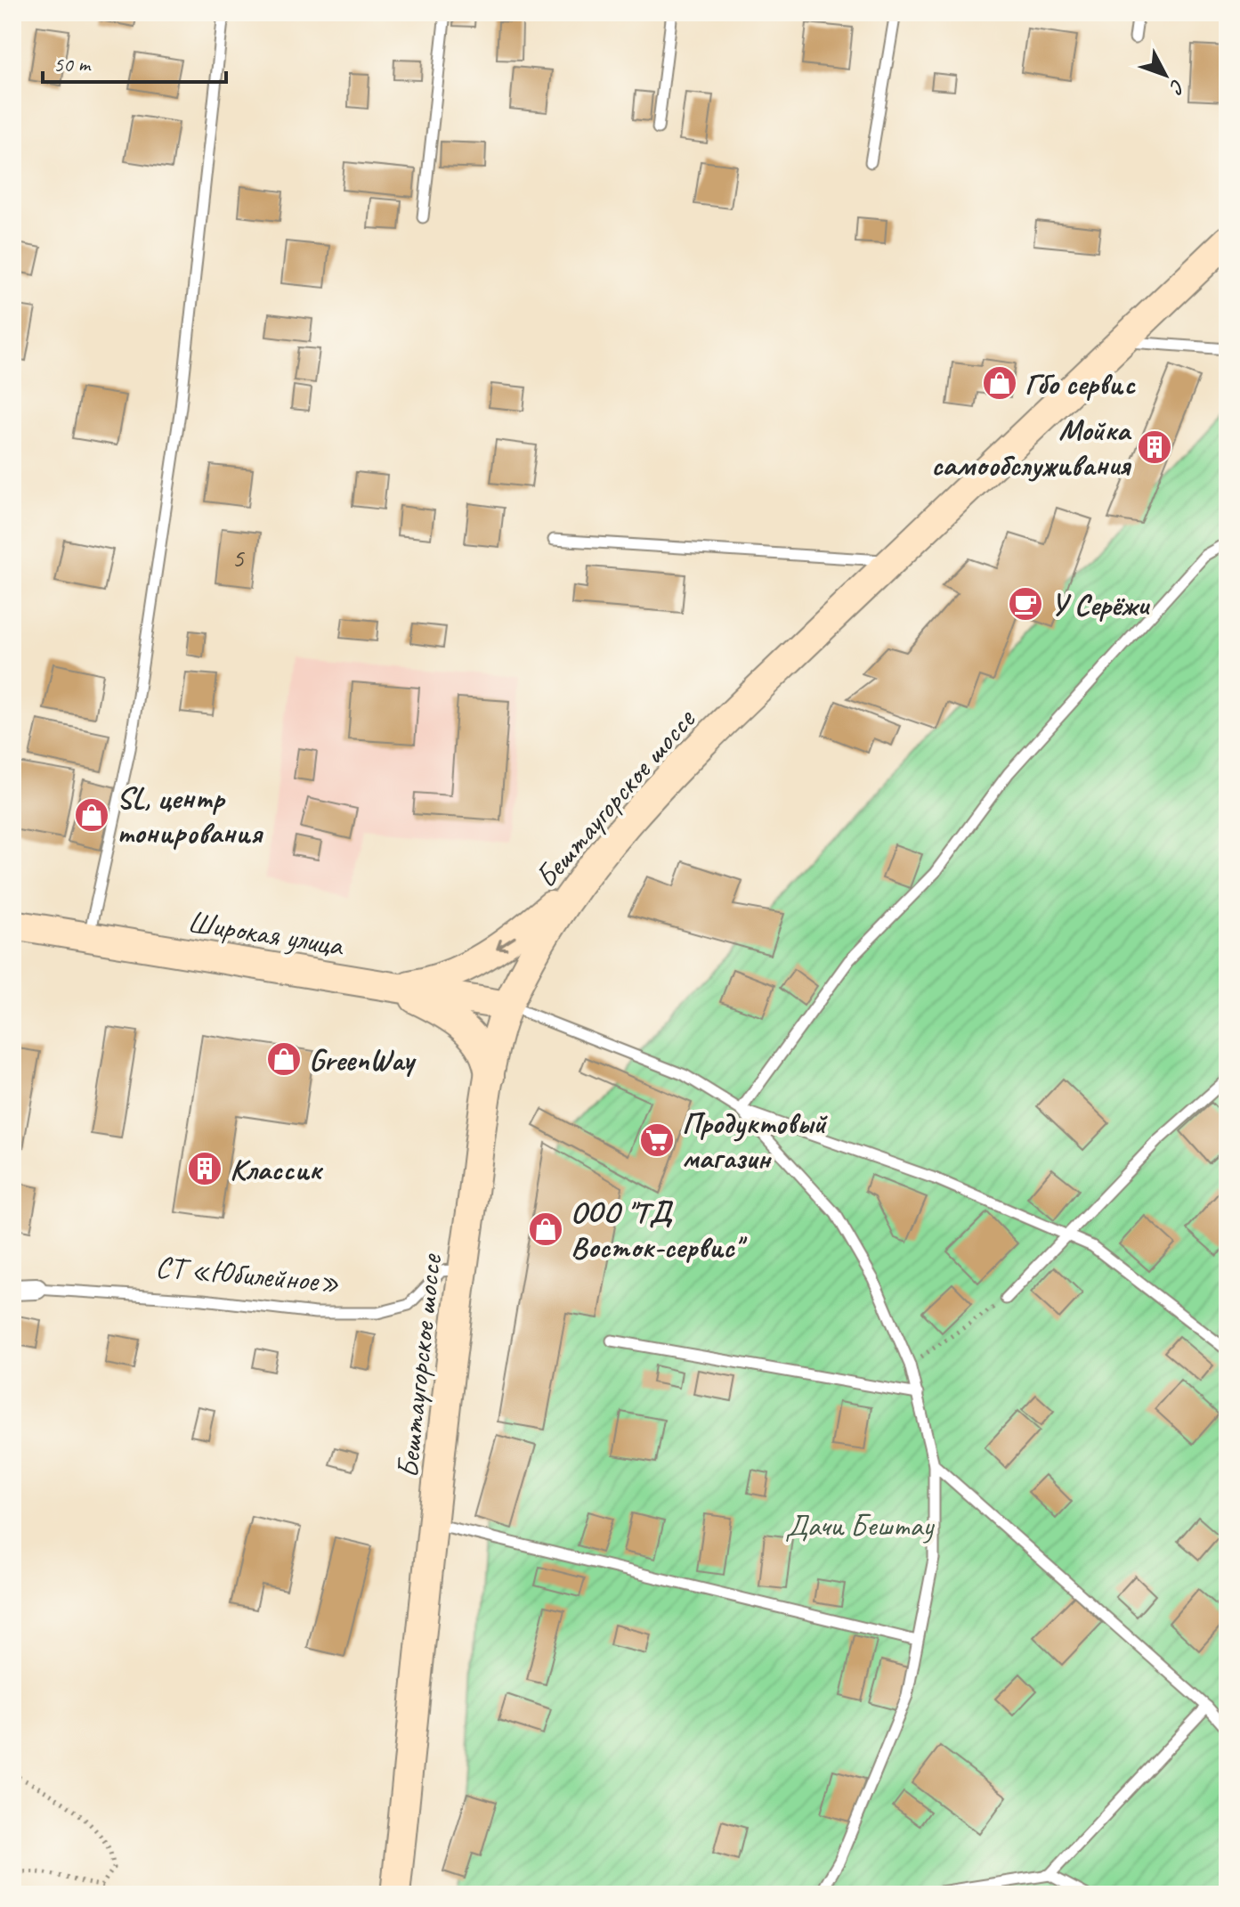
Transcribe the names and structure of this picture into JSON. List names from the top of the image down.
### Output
{
  "streets": {
    "main road": ["Бештаугорское шоссе", "Широкая улица"],
    "street": ["СТ «Юбилейное»"]
  },
  "crossings": [
    ["Бештаугорское шоссе", "Широкая улица"],
    ["Бештаугорское шоссе", "СТ «Юбилейное»"]
  ],
  "parks": ["Дачи Бештау"],
  "places": {
    "shop": [
      "Гбо cервис",
      "SL, центр тонирования",
      "GreenWay",
      "ООО \"ТД Восток-сервис\""
    ],
    "building": ["Мойка самообслуживания", "Классик"],
    "cafe": ["У Серёжи"],
    "supermarket": ["Продуктовый магазин"]
  },
  "house_numbers": ["5"],
  "scale_bar": "50 m",
  "north": "bottom right"
}
